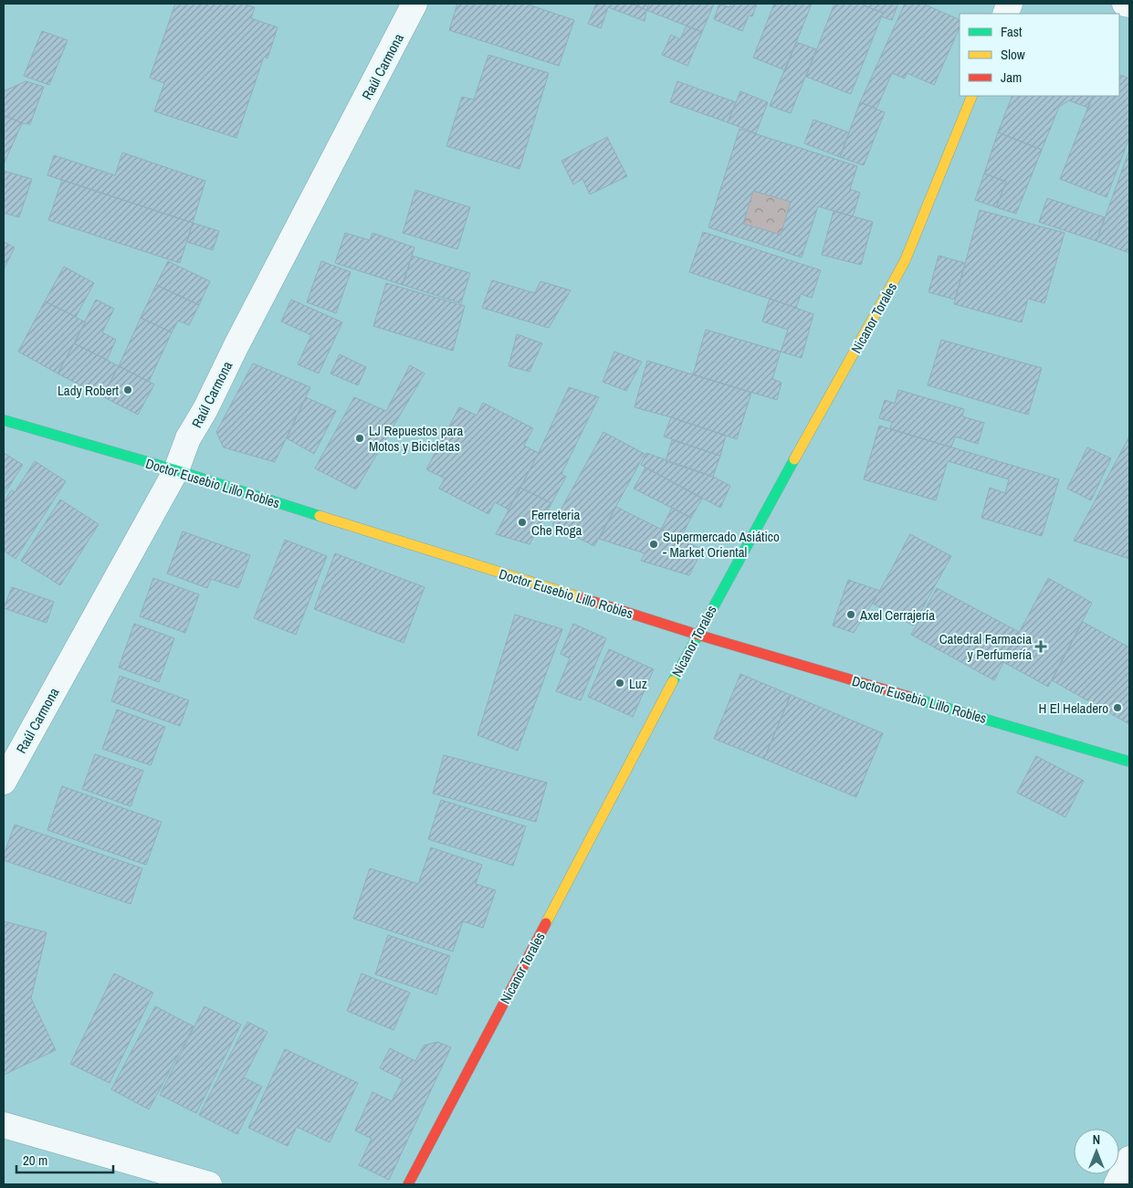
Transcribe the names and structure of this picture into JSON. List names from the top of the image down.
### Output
{
  "streets": {
    "street": ["Raúl Carmona", "Nicanor Torales", "Doctor Eusebio Lillo Robles"]
  },
  "crossings": [
    ["Raúl Carmona", "Doctor Eusebio Lillo Robles"],
    ["Nicanor Torales", "Doctor Eusebio Lillo Robles"]
  ],
  "places": {
    "other": [
      "Lady Robert",
      "LJ Repuestos para Motos y Bicicletas",
      "Ferreteria Che Roga",
      "Supermercado Asiático - Market Oriental",
      "Axel Cerrajería",
      "Luz",
      "H El Heladero"
    ],
    "health": ["Catedral Farmacia y Perfumería"]
  },
  "legend": ["Fast", "Slow", "Jam"],
  "scale_bar": "20 m",
  "north": "top"
}
